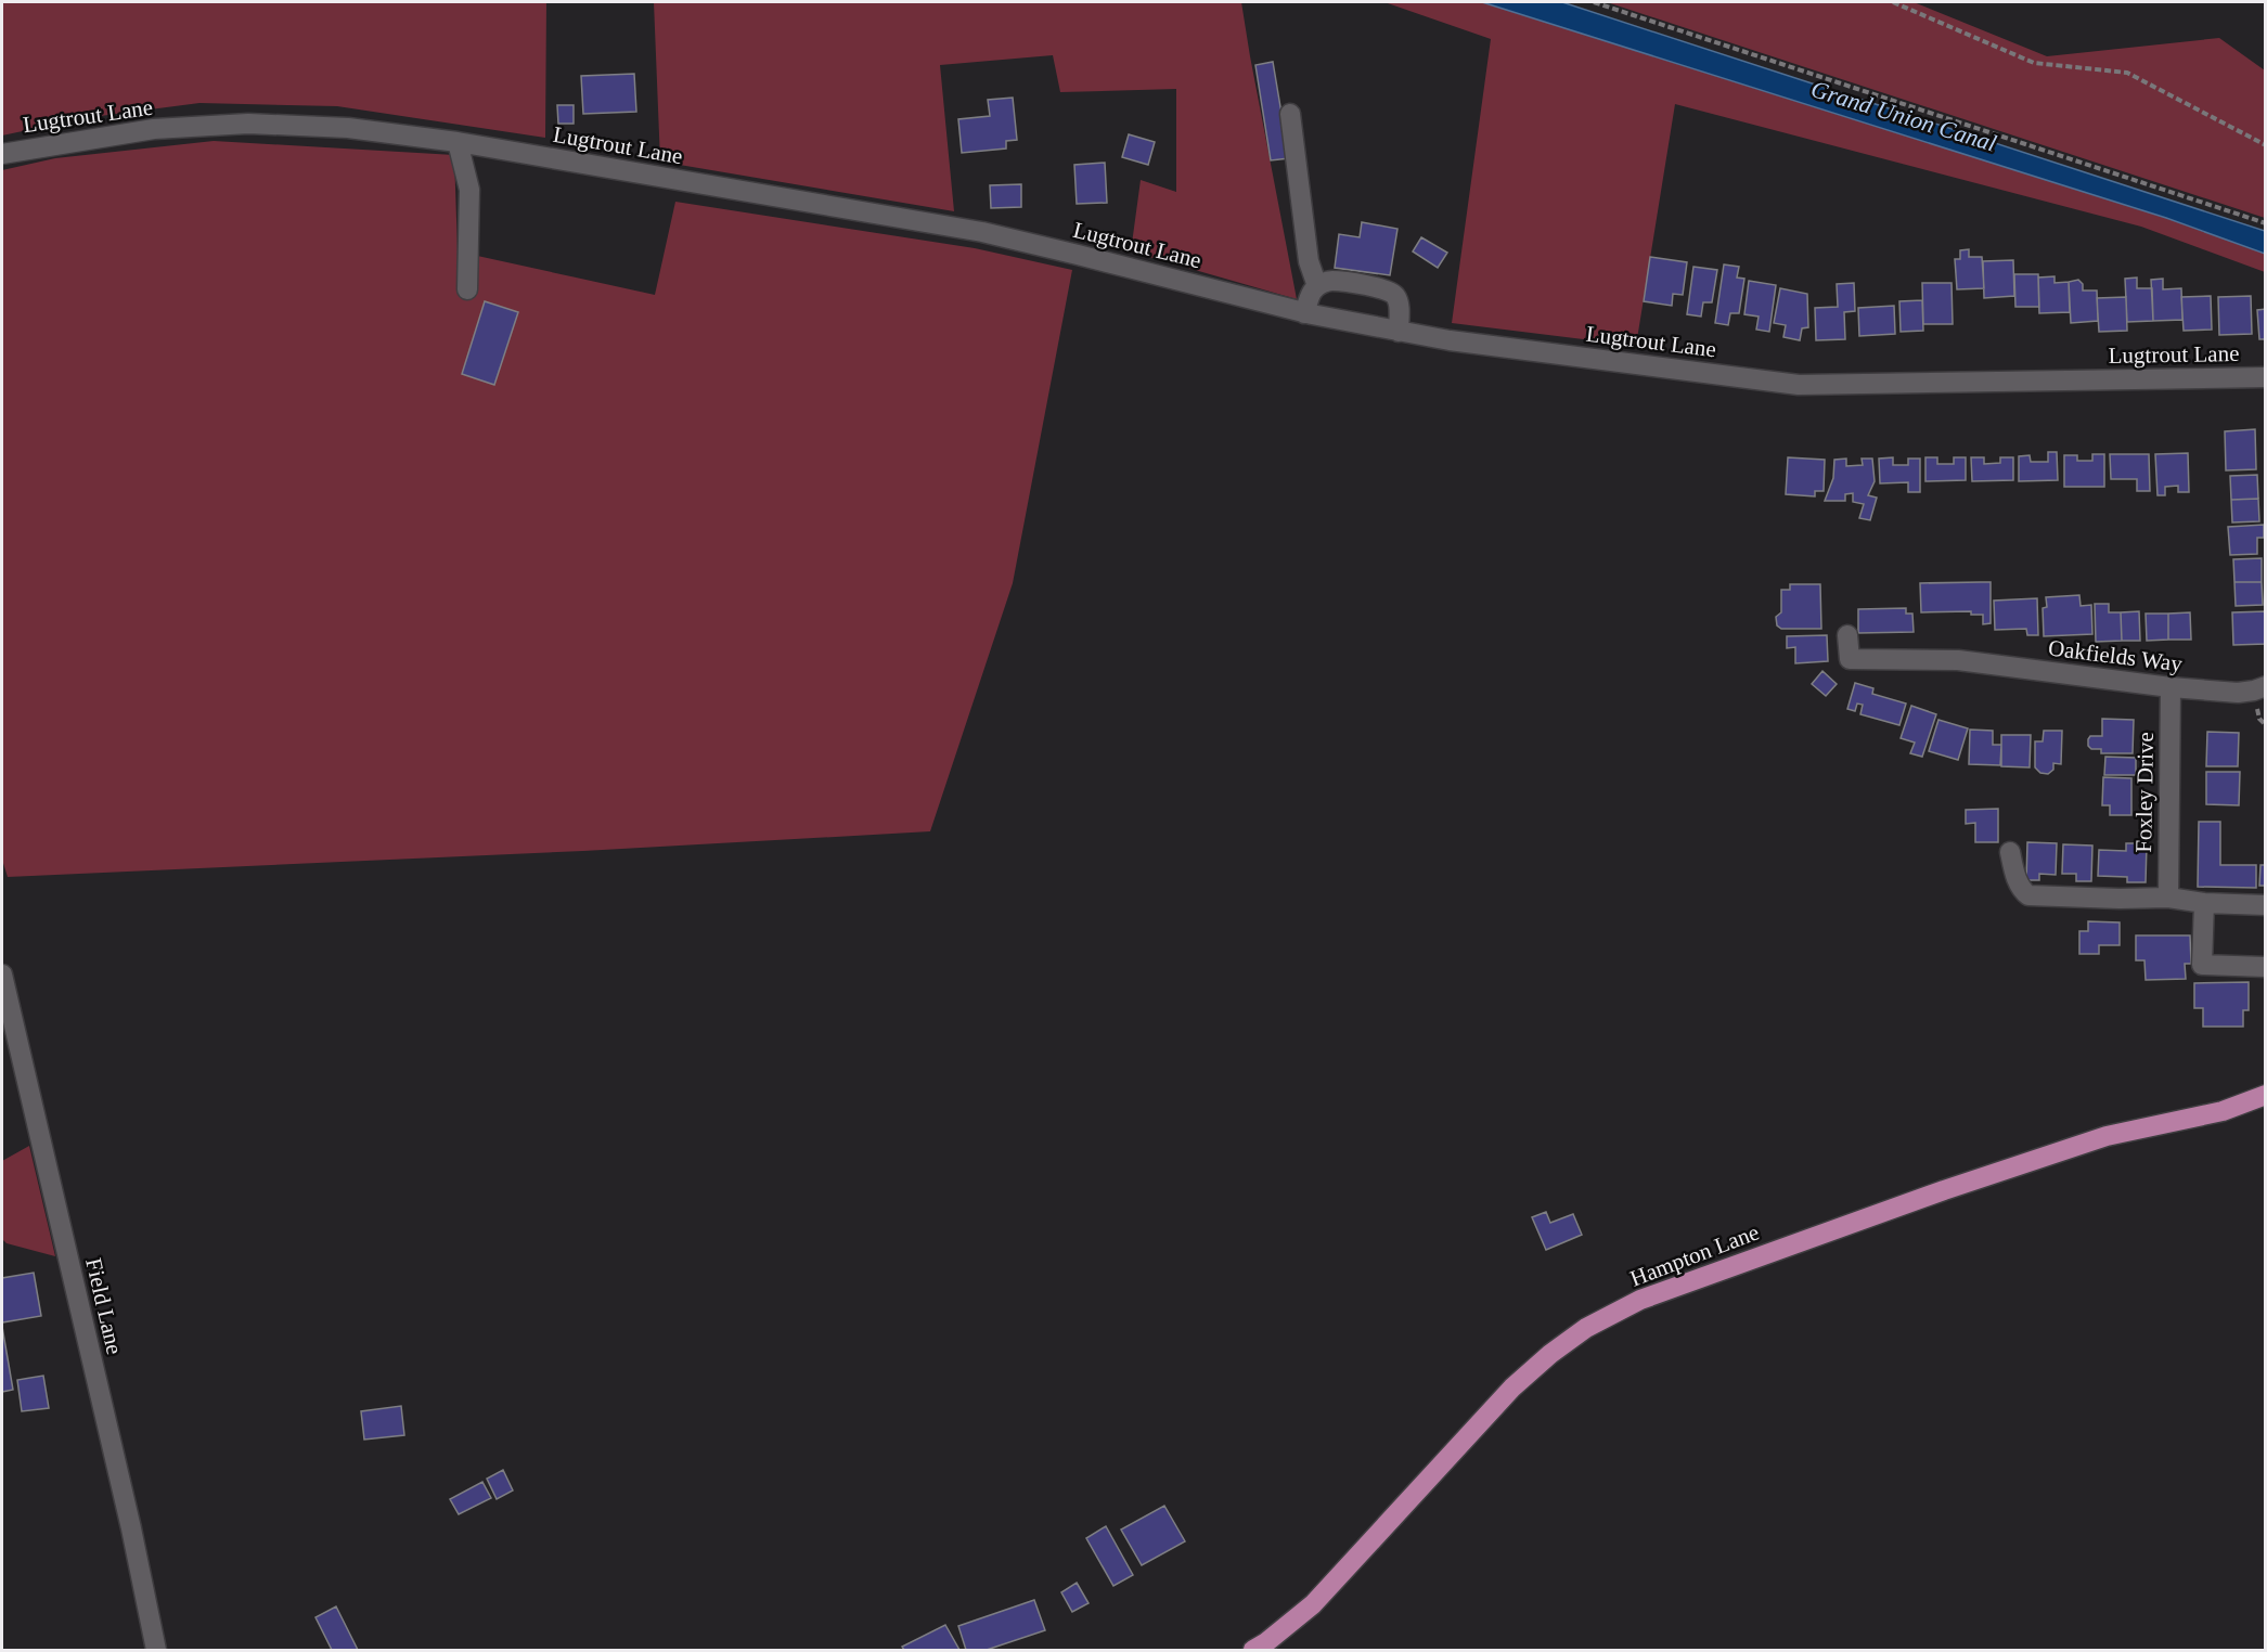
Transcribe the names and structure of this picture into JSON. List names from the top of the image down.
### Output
{
  "streets": {
    "main road": ["Hampton Lane"],
    "street": [
      "Lugtrout Lane",
      "Oakfields Way",
      "Foxley Drive",
      "Field Lane"
    ]
  },
  "crossings": [
    ["Oakfields Way", "Foxley Drive"]
  ],
  "water": ["Grand Union Canal"]
}
